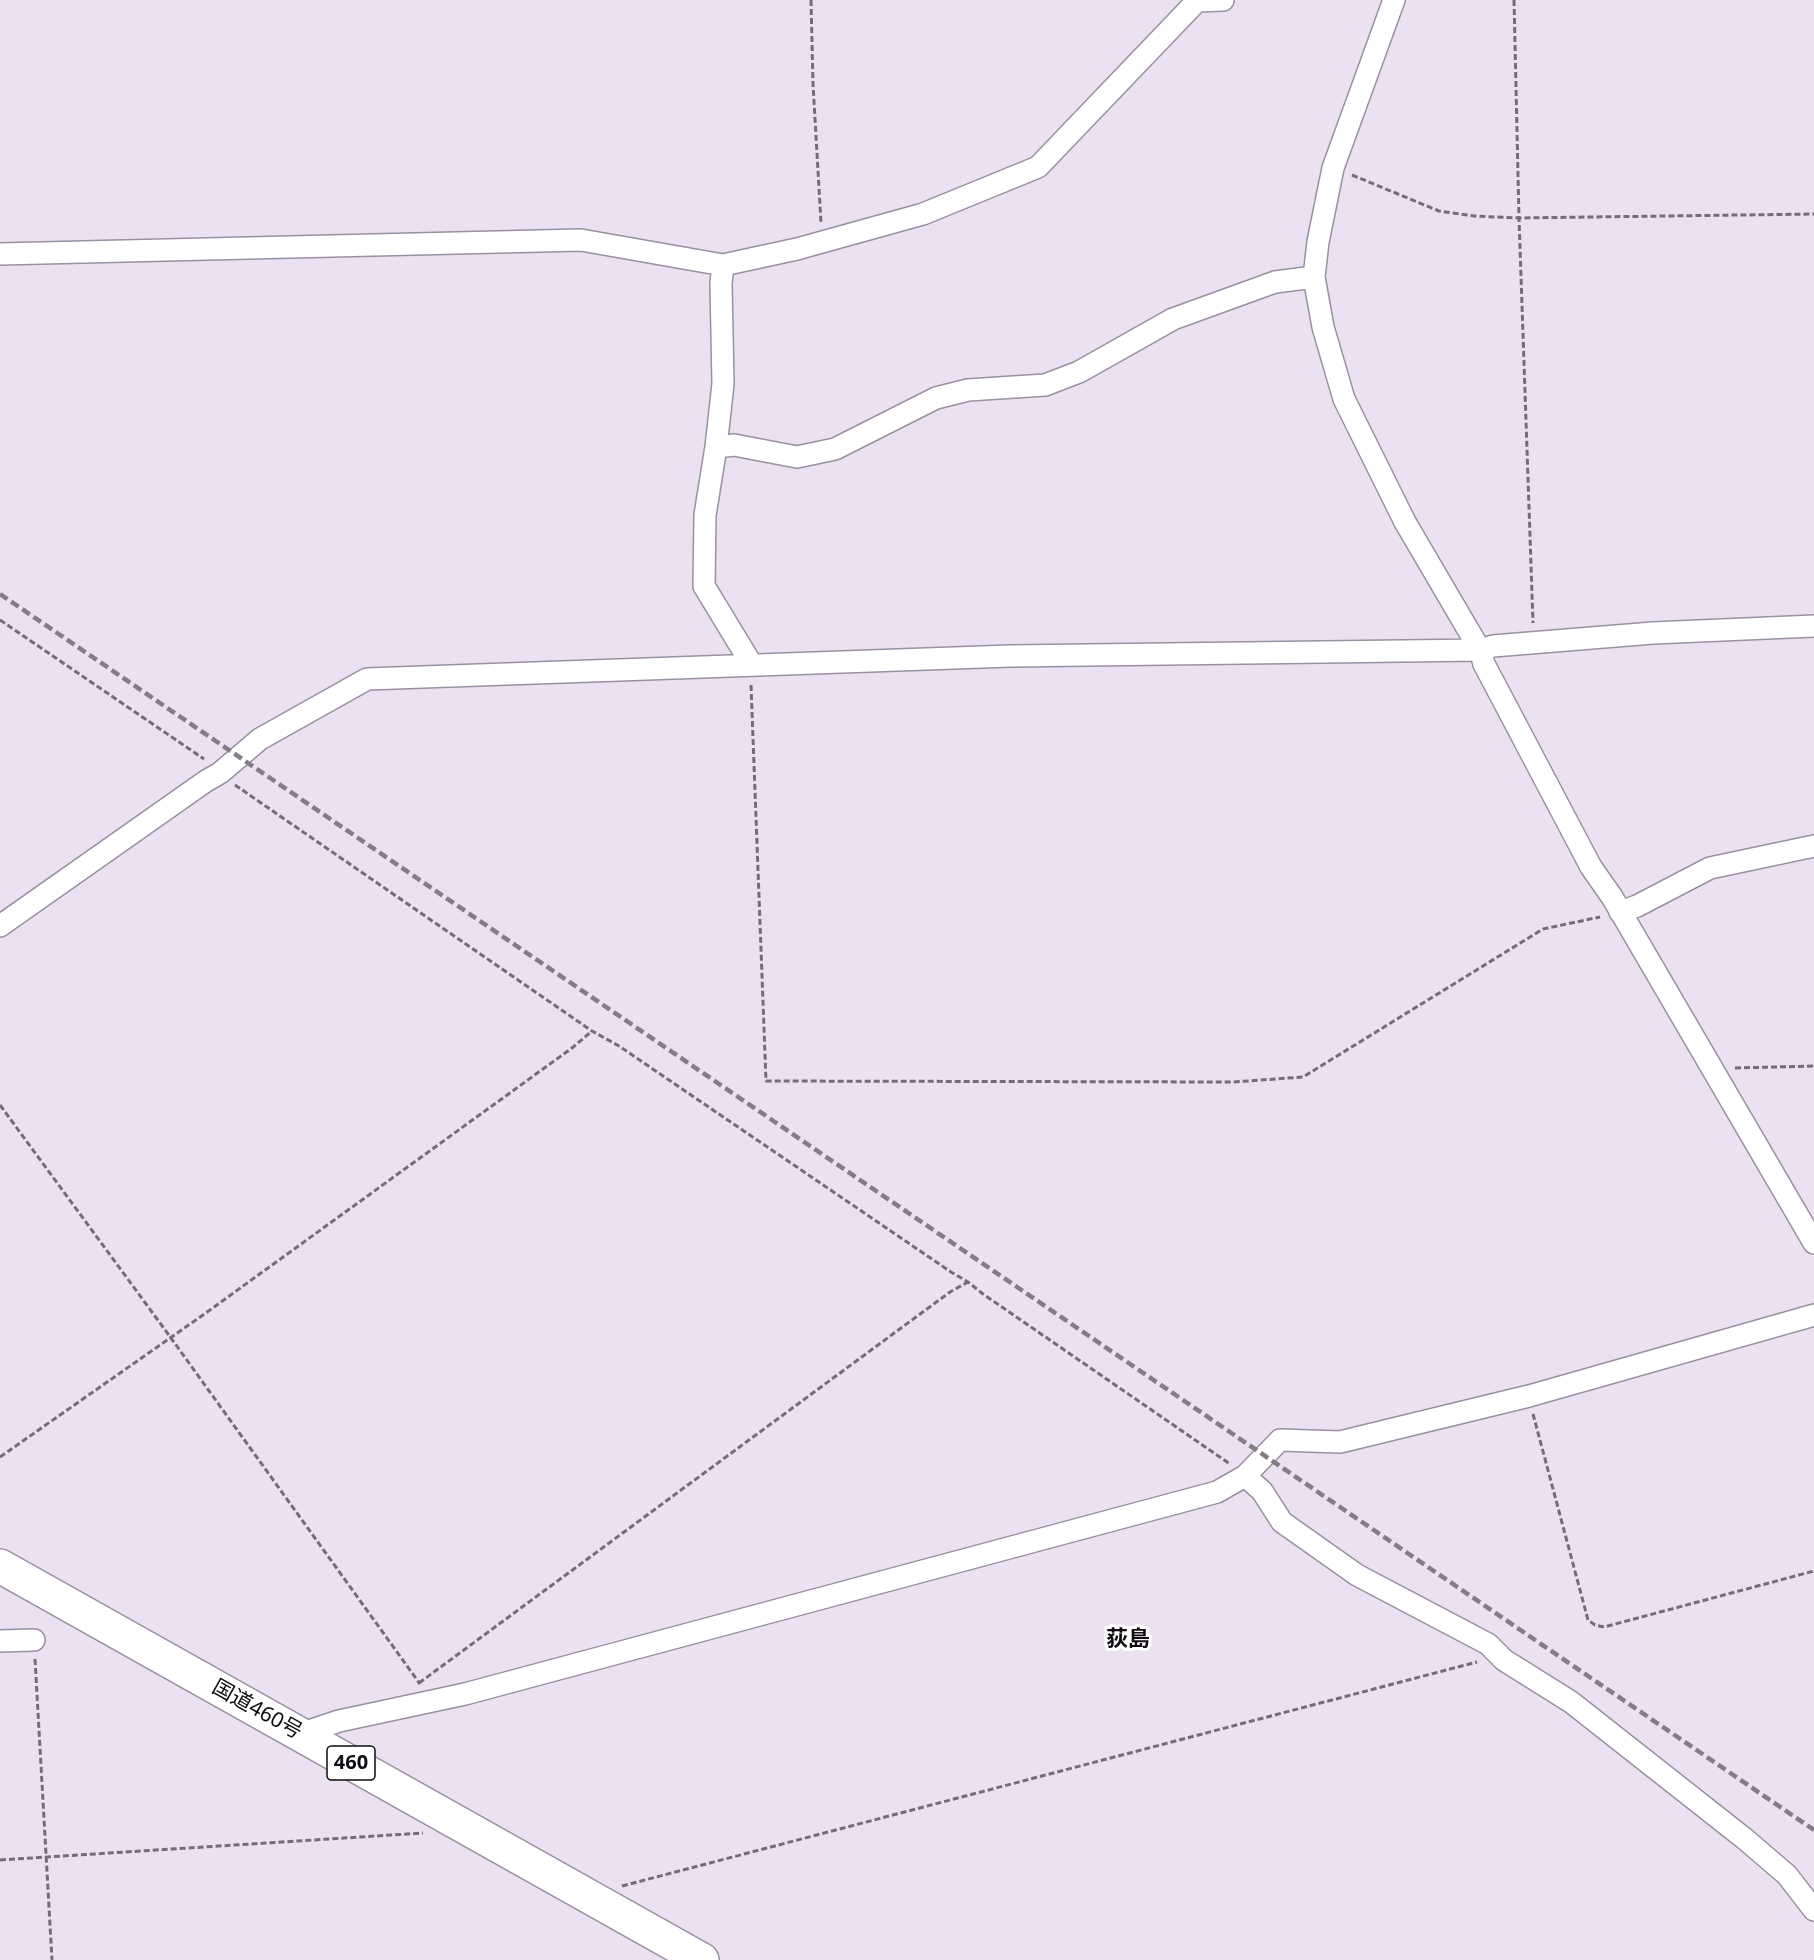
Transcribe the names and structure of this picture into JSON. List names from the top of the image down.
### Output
{
  "streets": {
    "highway": ["国道460号", "460"]
  },
  "districts": ["荻島"]
}
